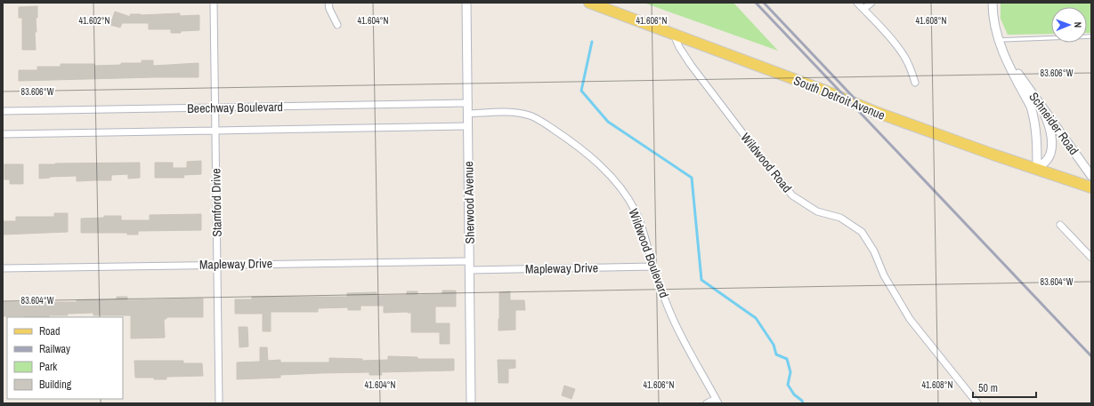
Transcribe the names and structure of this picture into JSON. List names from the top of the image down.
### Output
{
  "streets": {
    "main road": ["South Detroit Avenue"],
    "street": [
      "Beechway Boulevard",
      "Schneider Road",
      "Wildwood Road",
      "Stamford Drive",
      "Sherwood Avenue",
      "Wildwood Boulevard",
      "Mapleway Drive"
    ]
  },
  "crossings": [
    ["South Detroit Avenue", "Schneider Road"],
    ["South Detroit Avenue", "Wildwood Road"],
    ["Beechway Boulevard", "Stamford Drive"],
    ["Beechway Boulevard", "Sherwood Avenue"],
    ["Stamford Drive", "Mapleway Drive"],
    ["Sherwood Avenue", "Wildwood Boulevard"],
    ["Sherwood Avenue", "Mapleway Drive"],
    ["Wildwood Boulevard", "Mapleway Drive"]
  ],
  "legend": [
    "Road",
    "Railway",
    "Park",
    "Building"
  ],
  "scale_bar": "50 m",
  "north": "right",
  "coordinates": [
    "41.602°N",
    "41.604°N",
    "41.606°N",
    "41.608°N",
    "83.606°W",
    "83.604°W"
  ]
}
